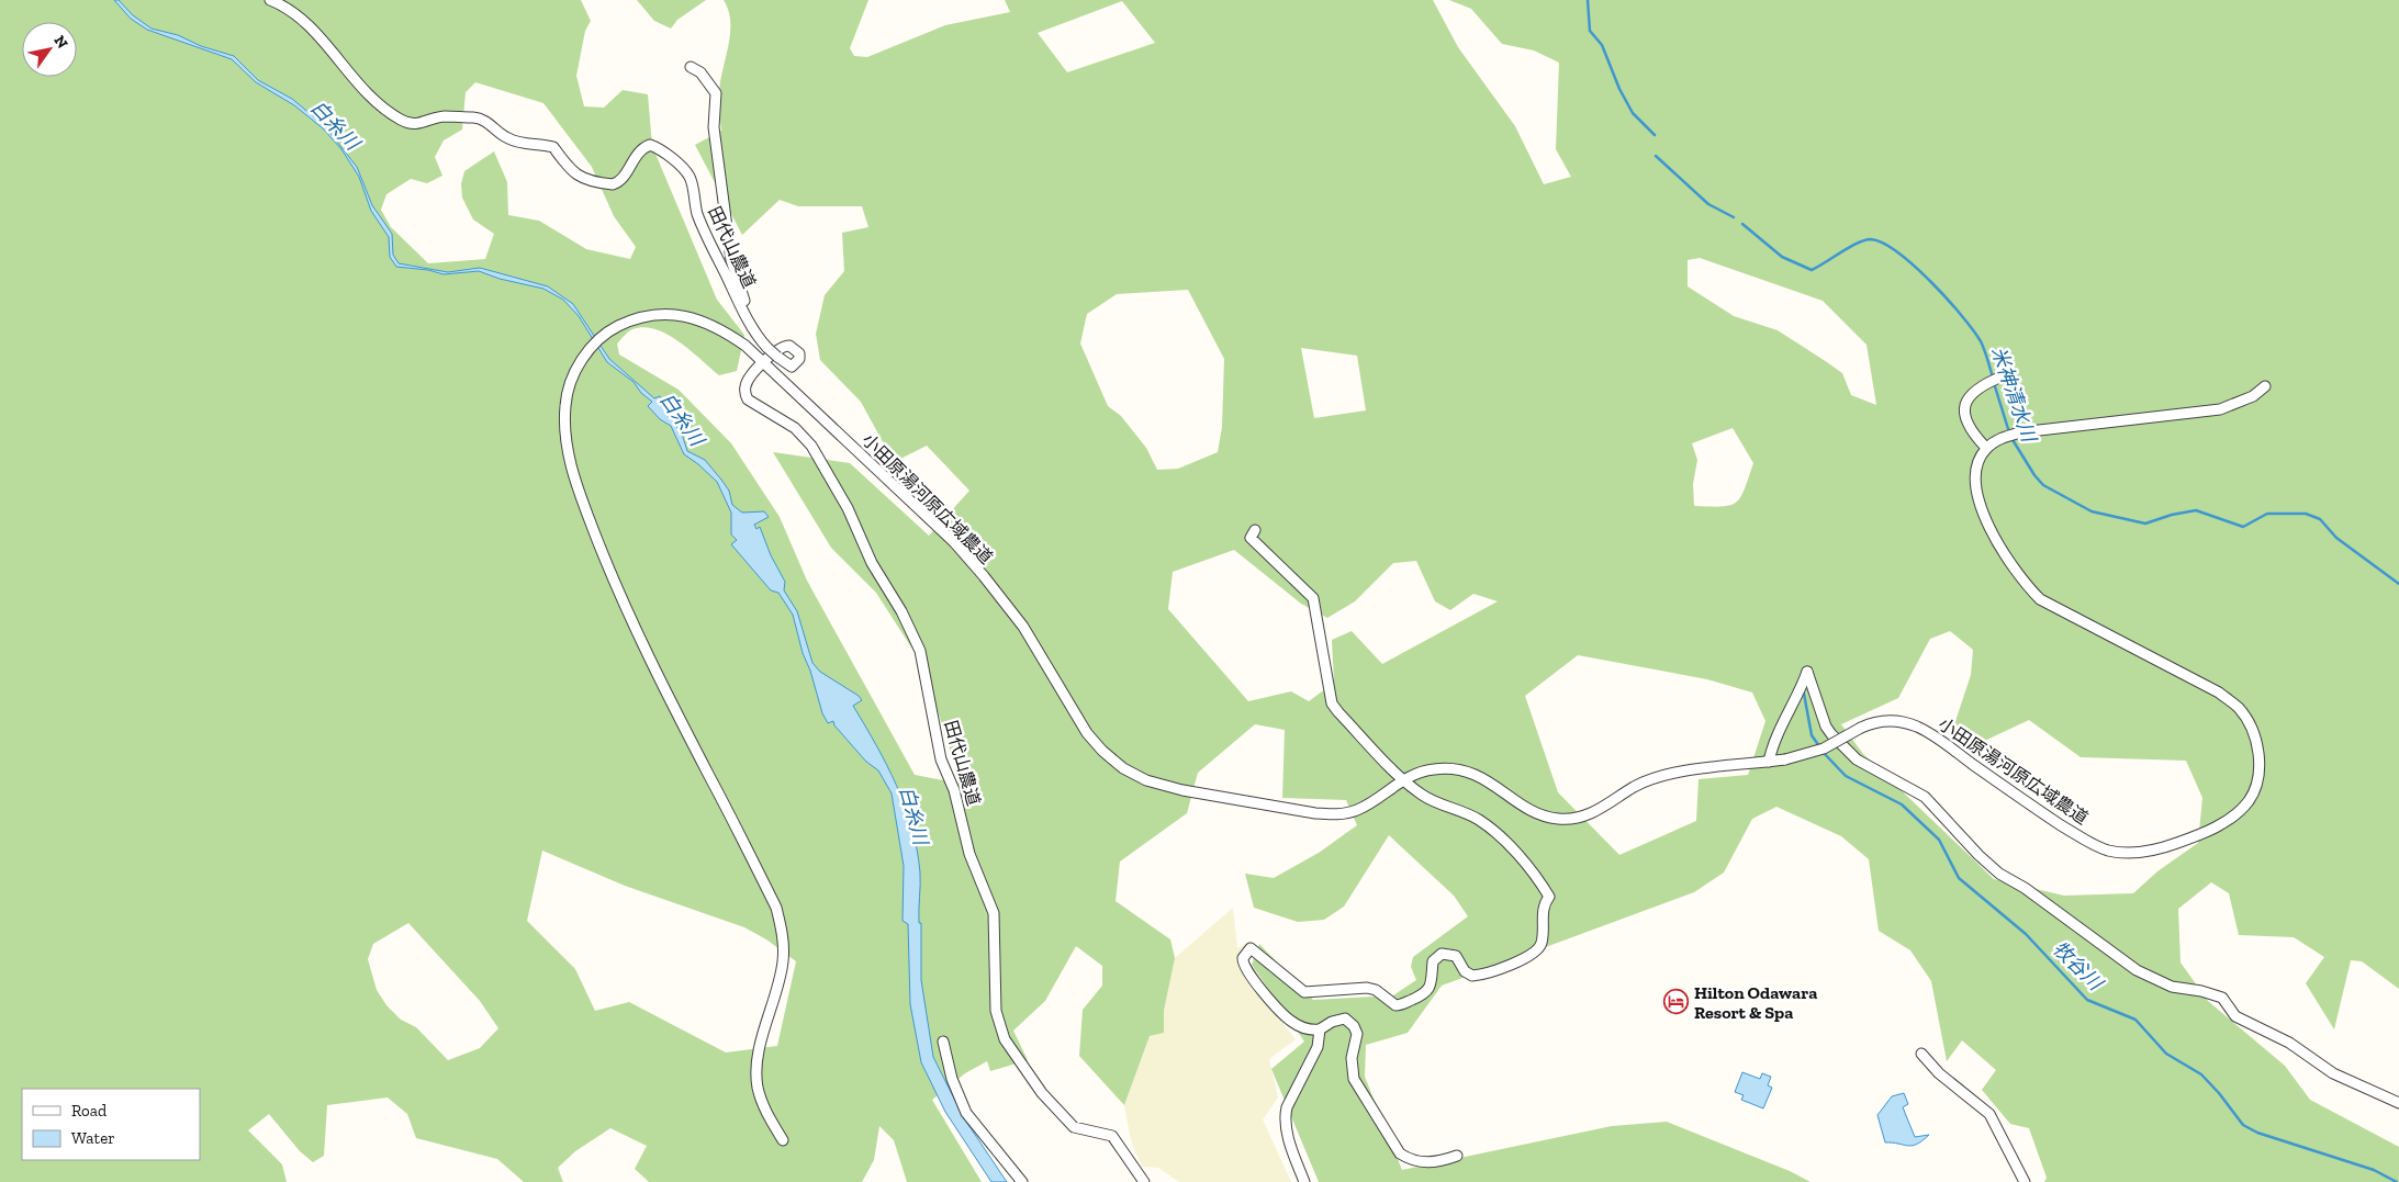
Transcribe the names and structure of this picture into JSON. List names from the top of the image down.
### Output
{
  "streets": {
    "street": ["田代山農道", "小田原湯河原広域農道"]
  },
  "crossings": [
    ["田代山農道", "小田原湯河原広域農道"]
  ],
  "water": ["白糸川", "米神清水川", "牧谷川"],
  "places": {
    "hotel": ["Hilton Odawara Resort & Spa"]
  },
  "legend": ["Road", "Water"],
  "north": "top right"
}
